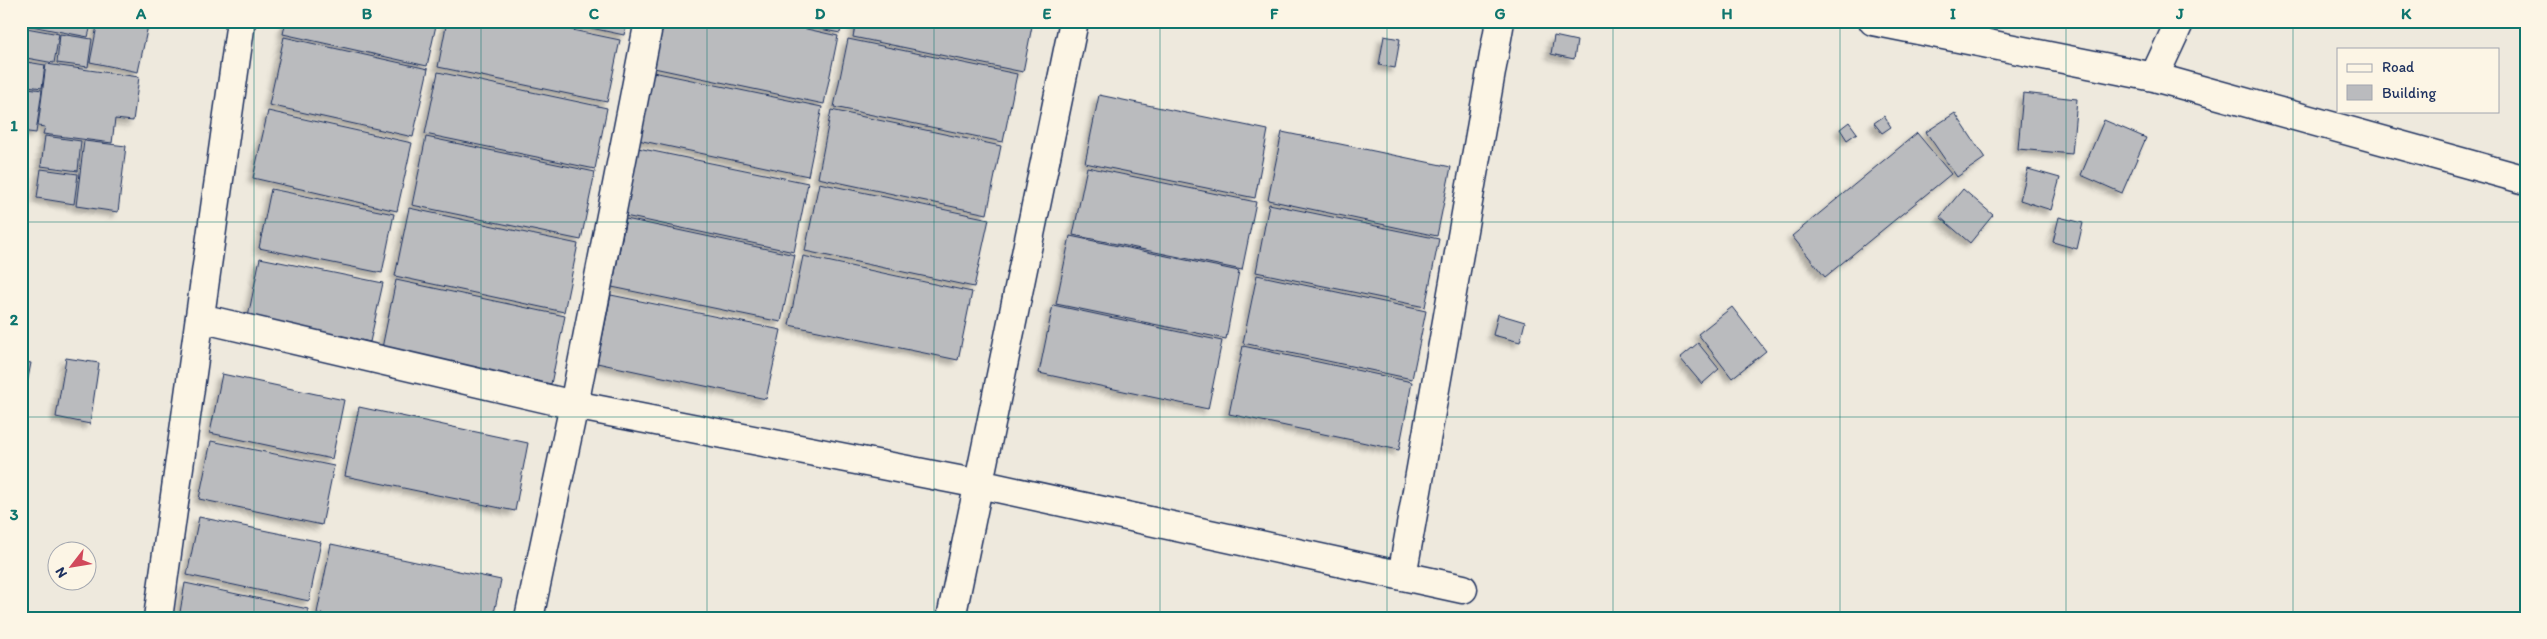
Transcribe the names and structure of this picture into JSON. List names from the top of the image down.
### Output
{
  "legend": ["Road", "Building"],
  "north": "bottom left",
  "grid": {
    "columns": [
      "A",
      "B",
      "C",
      "D",
      "E",
      "F",
      "G",
      "H",
      "I",
      "J",
      "K"
    ],
    "rows": ["1", "2", "3"]
  }
}
